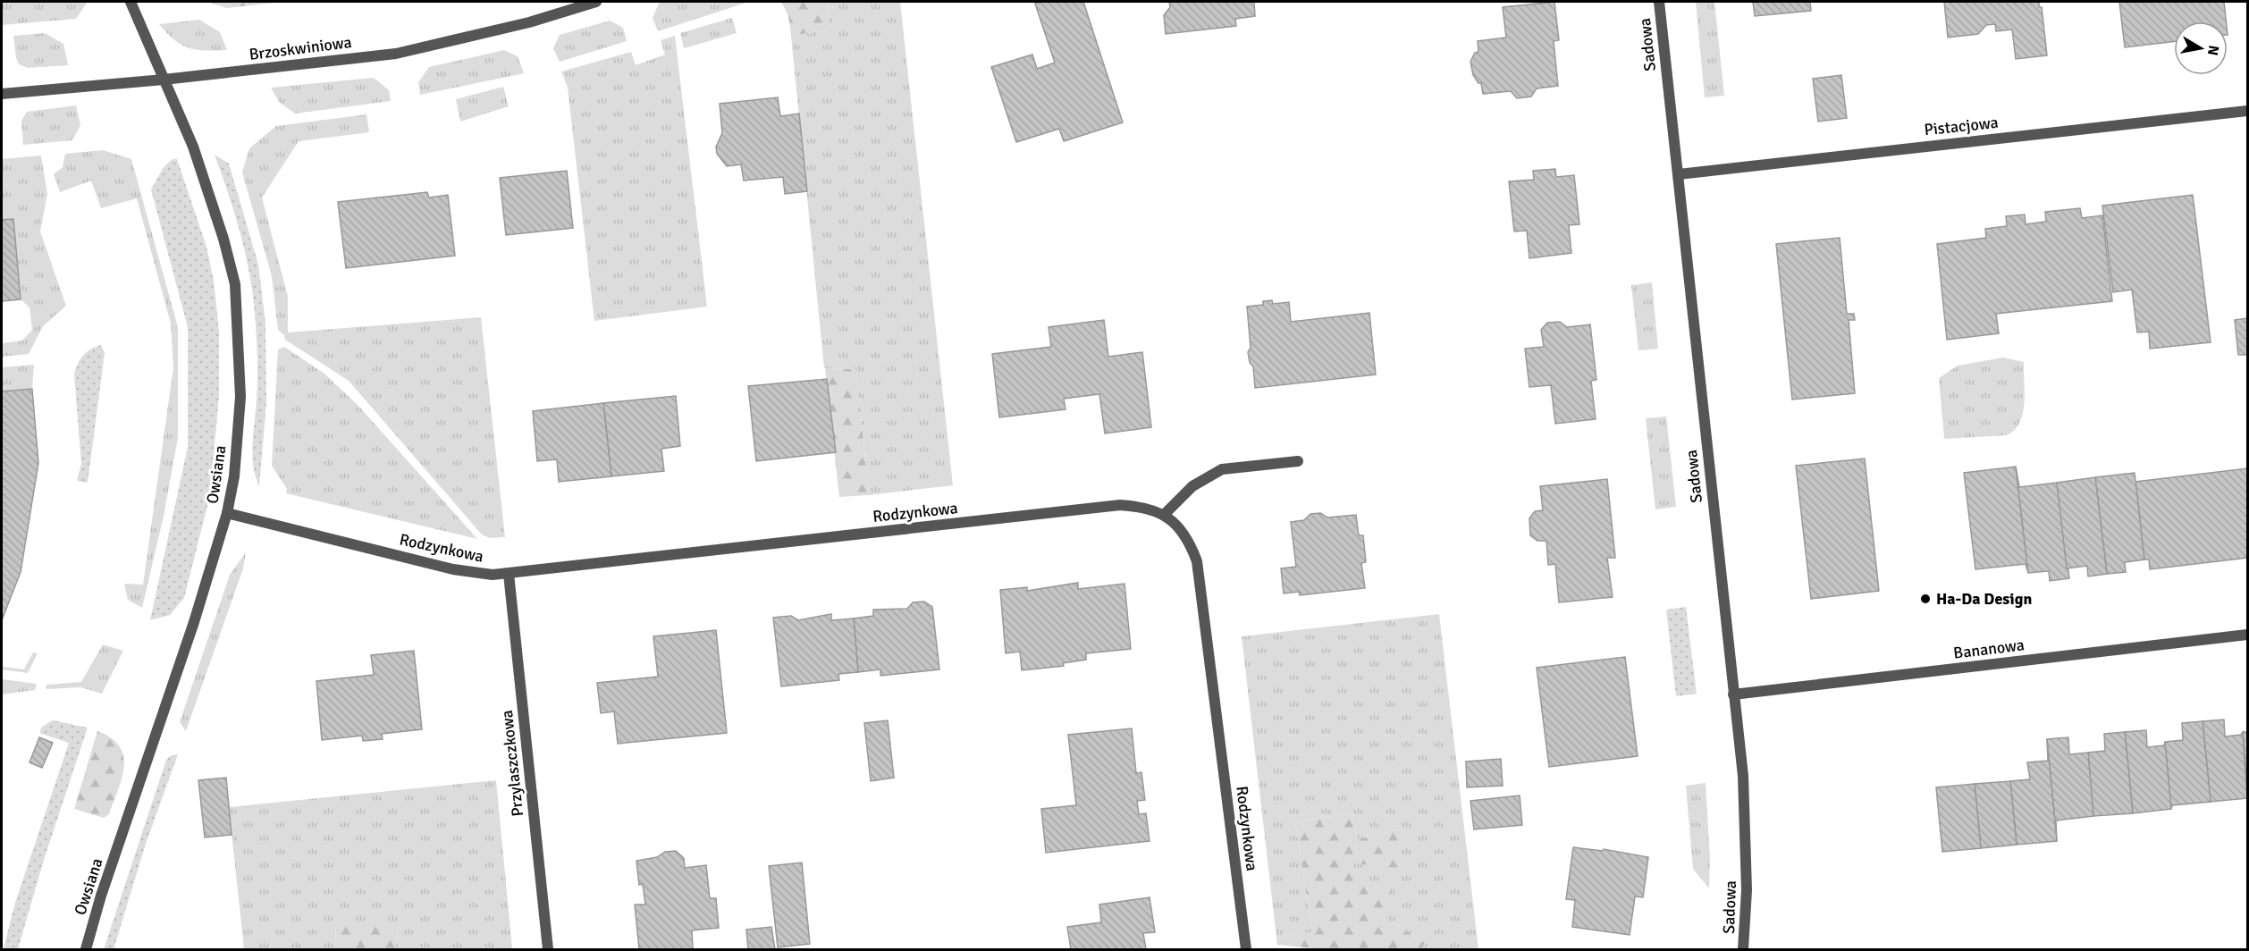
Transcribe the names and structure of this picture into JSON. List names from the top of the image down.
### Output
{
  "streets": {
    "street": [
      "Sadowa",
      "Brzoskwiniowa",
      "Pistacjowa",
      "Owsiana",
      "Rodzynkowa",
      "Bananowa",
      "Przylaszczkowa"
    ]
  },
  "crossings": [
    ["Sadowa", "Pistacjowa"],
    ["Sadowa", "Bananowa"],
    ["Brzoskwiniowa", "Owsiana"],
    ["Owsiana", "Rodzynkowa"],
    ["Rodzynkowa", "Przylaszczkowa"]
  ],
  "places": ["Ha-Da Design"],
  "north": "right"
}
